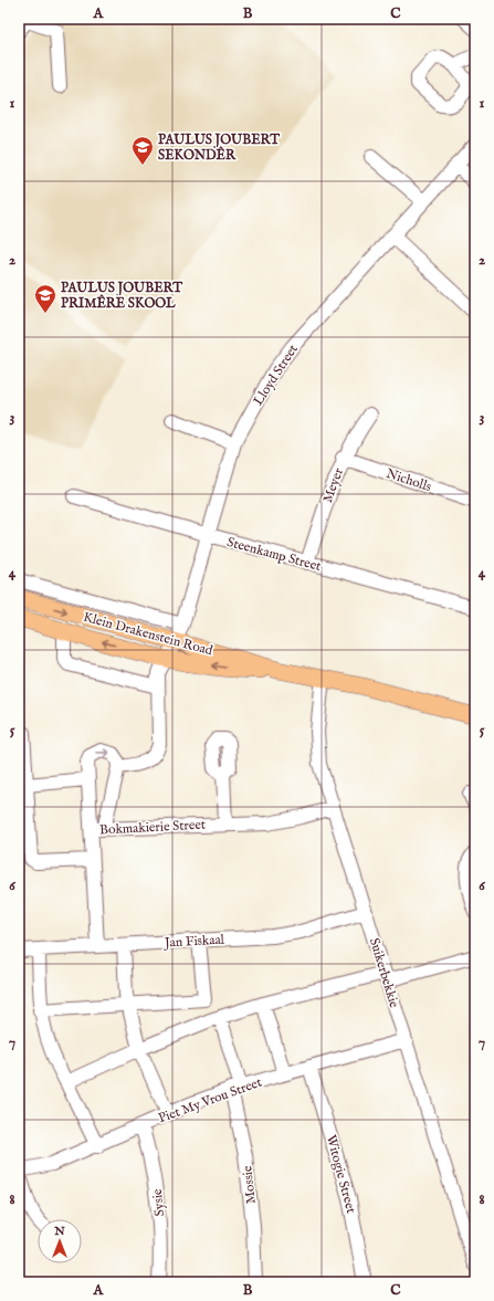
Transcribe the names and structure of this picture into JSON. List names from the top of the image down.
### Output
{
  "streets": {
    "main road": ["Klein Drakenstein Road"],
    "street": [
      "Lloyd Street",
      "Nicholls",
      "Meyer",
      "Steenkamp Street",
      "Bokmakierie Street",
      "Jan Fiskaal",
      "Suikerbekkie",
      "Piet My Vrou Street",
      "Witogie Street",
      "Mossie",
      "Sysie"
    ]
  },
  "crossings": [
    ["Lloyd Street", "Steenkamp Street"],
    ["Lloyd Street", "Klein Drakenstein Road"],
    ["Nicholls", "Meyer"],
    ["Meyer", "Steenkamp Street"],
    ["Klein Drakenstein Road", "Suikerbekkie"],
    ["Bokmakierie Street", "Jan Fiskaal"],
    ["Bokmakierie Street", "Suikerbekkie"],
    ["Jan Fiskaal", "Suikerbekkie"],
    ["Jan Fiskaal", "Mossie"],
    ["Suikerbekkie", "Piet My Vrou Street"],
    ["Piet My Vrou Street", "Witogie Street"],
    ["Piet My Vrou Street", "Mossie"],
    ["Piet My Vrou Street", "Sysie"]
  ],
  "places": {
    "school or university": ["PAULUS JOUBERT SEKONDÊR", "PAULUS JOUBERT PRIMÊRE SKOOL"]
  },
  "north": "top",
  "grid": {
    "columns": ["A", "B", "C"],
    "rows": [
      "1",
      "2",
      "3",
      "4",
      "5",
      "6",
      "7",
      "8"
    ]
  }
}
